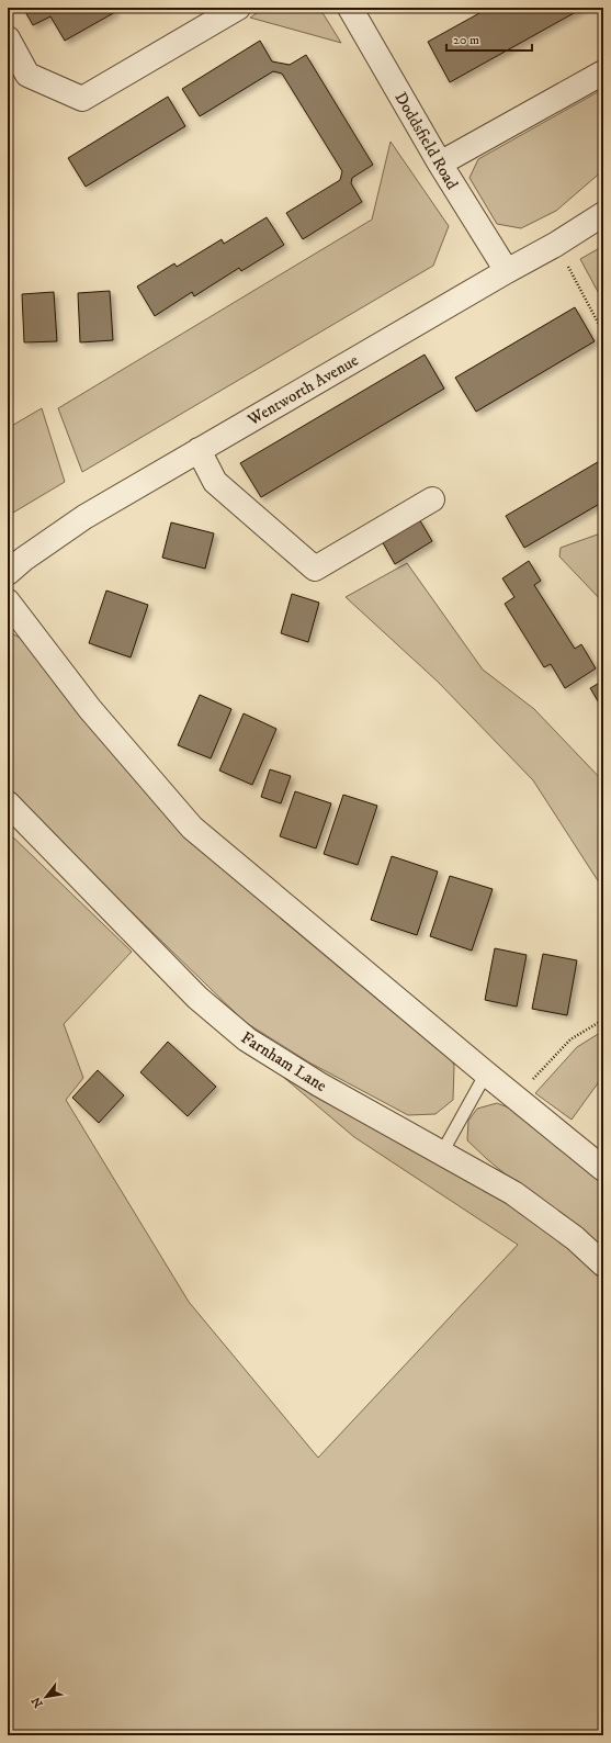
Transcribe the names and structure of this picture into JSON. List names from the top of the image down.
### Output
{
  "streets": {
    "street": ["Doddsfield Road", "Wentworth Avenue", "Farnham Lane"]
  },
  "crossings": [
    ["Doddsfield Road", "Wentworth Avenue"]
  ],
  "scale_bar": "20 m",
  "north": "bottom left"
}
